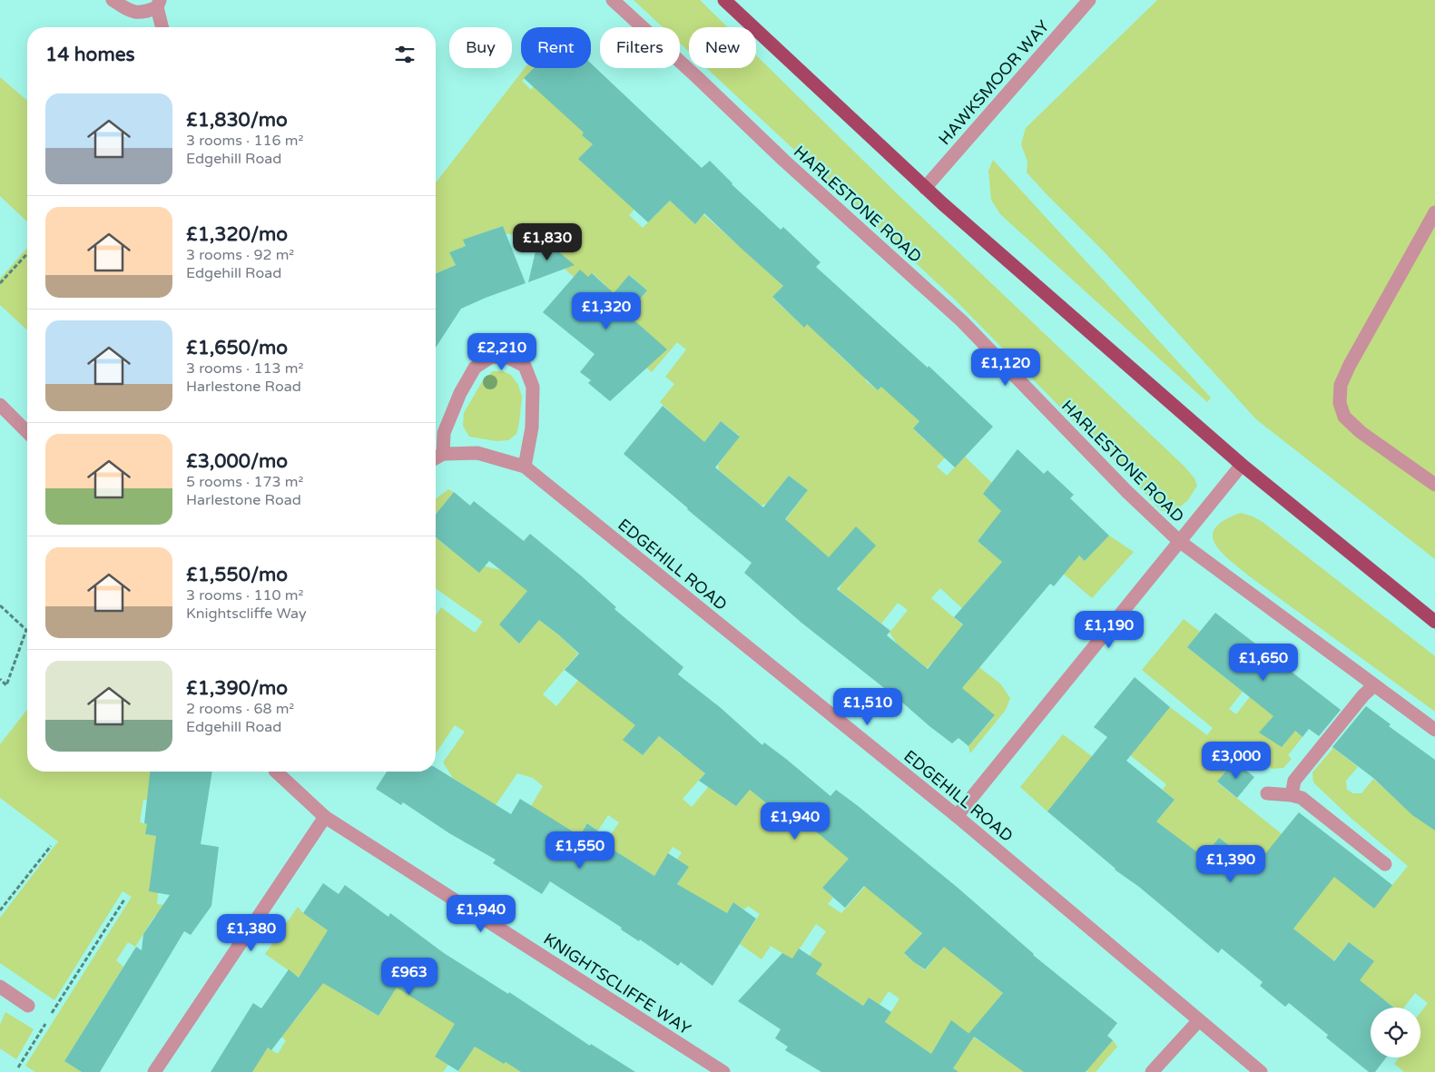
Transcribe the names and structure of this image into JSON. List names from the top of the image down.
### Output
{
  "streets": {
    "street": [
      "HAWKSMOOR WAY",
      "HARLESTONE ROAD",
      "EDGEHILL ROAD",
      "KNIGHTSCLIFFE WAY"
    ]
  },
  "page": {
    "chip": [
      "Buy",
      "Rent",
      "Filters",
      "New"
    ],
    "heading": "14 homes",
    "list": [
      {
        "name": "£1,830/mo",
        "note": "3 rooms · 116 m² · Edgehill Road"
      },
      {
        "name": "£1,320/mo",
        "note": "3 rooms · 92 m² · Edgehill Road"
      },
      {
        "name": "£1,650/mo",
        "note": "3 rooms · 113 m² · Harlestone Road"
      },
      {
        "name": "£3,000/mo",
        "note": "5 rooms · 173 m² · Harlestone Road"
      },
      {
        "name": "£1,550/mo",
        "note": "3 rooms · 110 m² · Knightscliffe Way"
      },
      {
        "name": "£1,390/mo",
        "note": "2 rooms · 68 m² · Edgehill Road"
      }
    ],
    "price": [
      "£1,830",
      "£1,320",
      "£2,210",
      "£1,120",
      "£1,190",
      "£1,650",
      "£1,510",
      "£3,000",
      "£1,940",
      "£1,550",
      "£1,390",
      "£1,940",
      "£1,380",
      "£963"
    ]
  }
}
